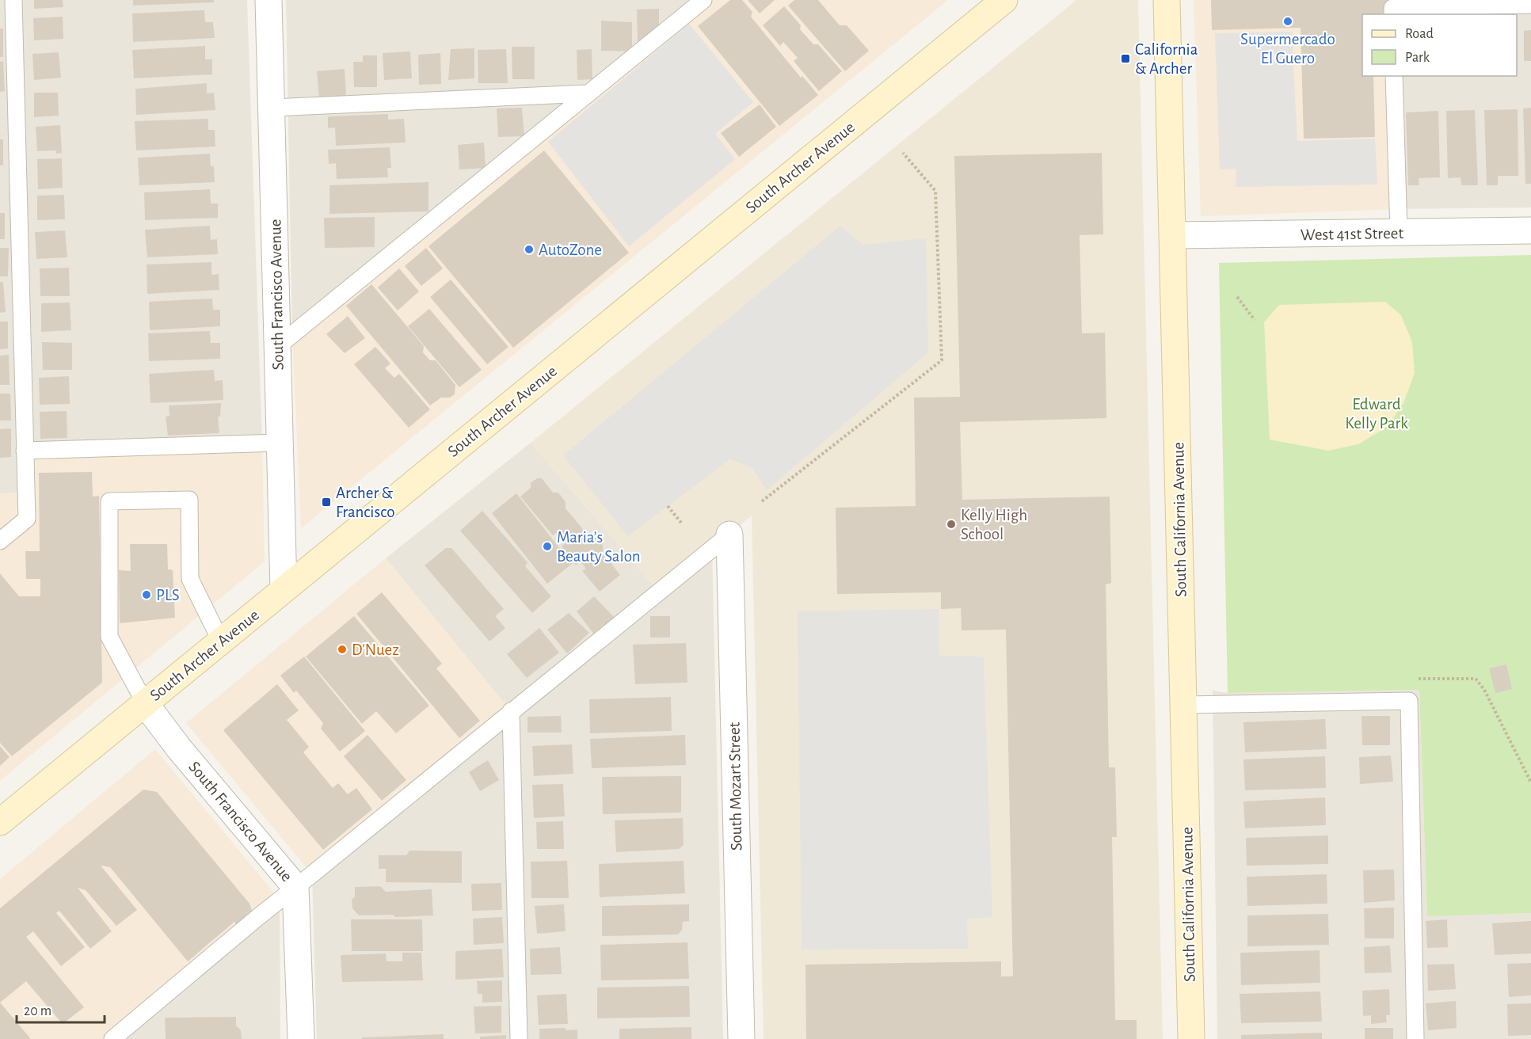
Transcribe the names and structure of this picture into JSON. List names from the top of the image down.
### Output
{
  "streets": {
    "main road": ["South Archer Avenue", "South California Avenue"],
    "street": ["West 41st Street", "South Francisco Avenue", "South Mozart Street"]
  },
  "crossings": [
    ["South Archer Avenue", "South Francisco Avenue"],
    ["West 41st Street", "South California Avenue"]
  ],
  "parks": ["Edward Kelly Park"],
  "places": {
    "other": [
      "Supermercado El Guero",
      "AutoZone",
      "Kelly High School",
      "Maria’s Beauty Salon",
      "PLS",
      "D'Nuez"
    ],
    "transit": ["California & Archer", "Archer & Francisco"]
  },
  "legend": ["Road", "Park"],
  "scale_bar": "20 m"
}
